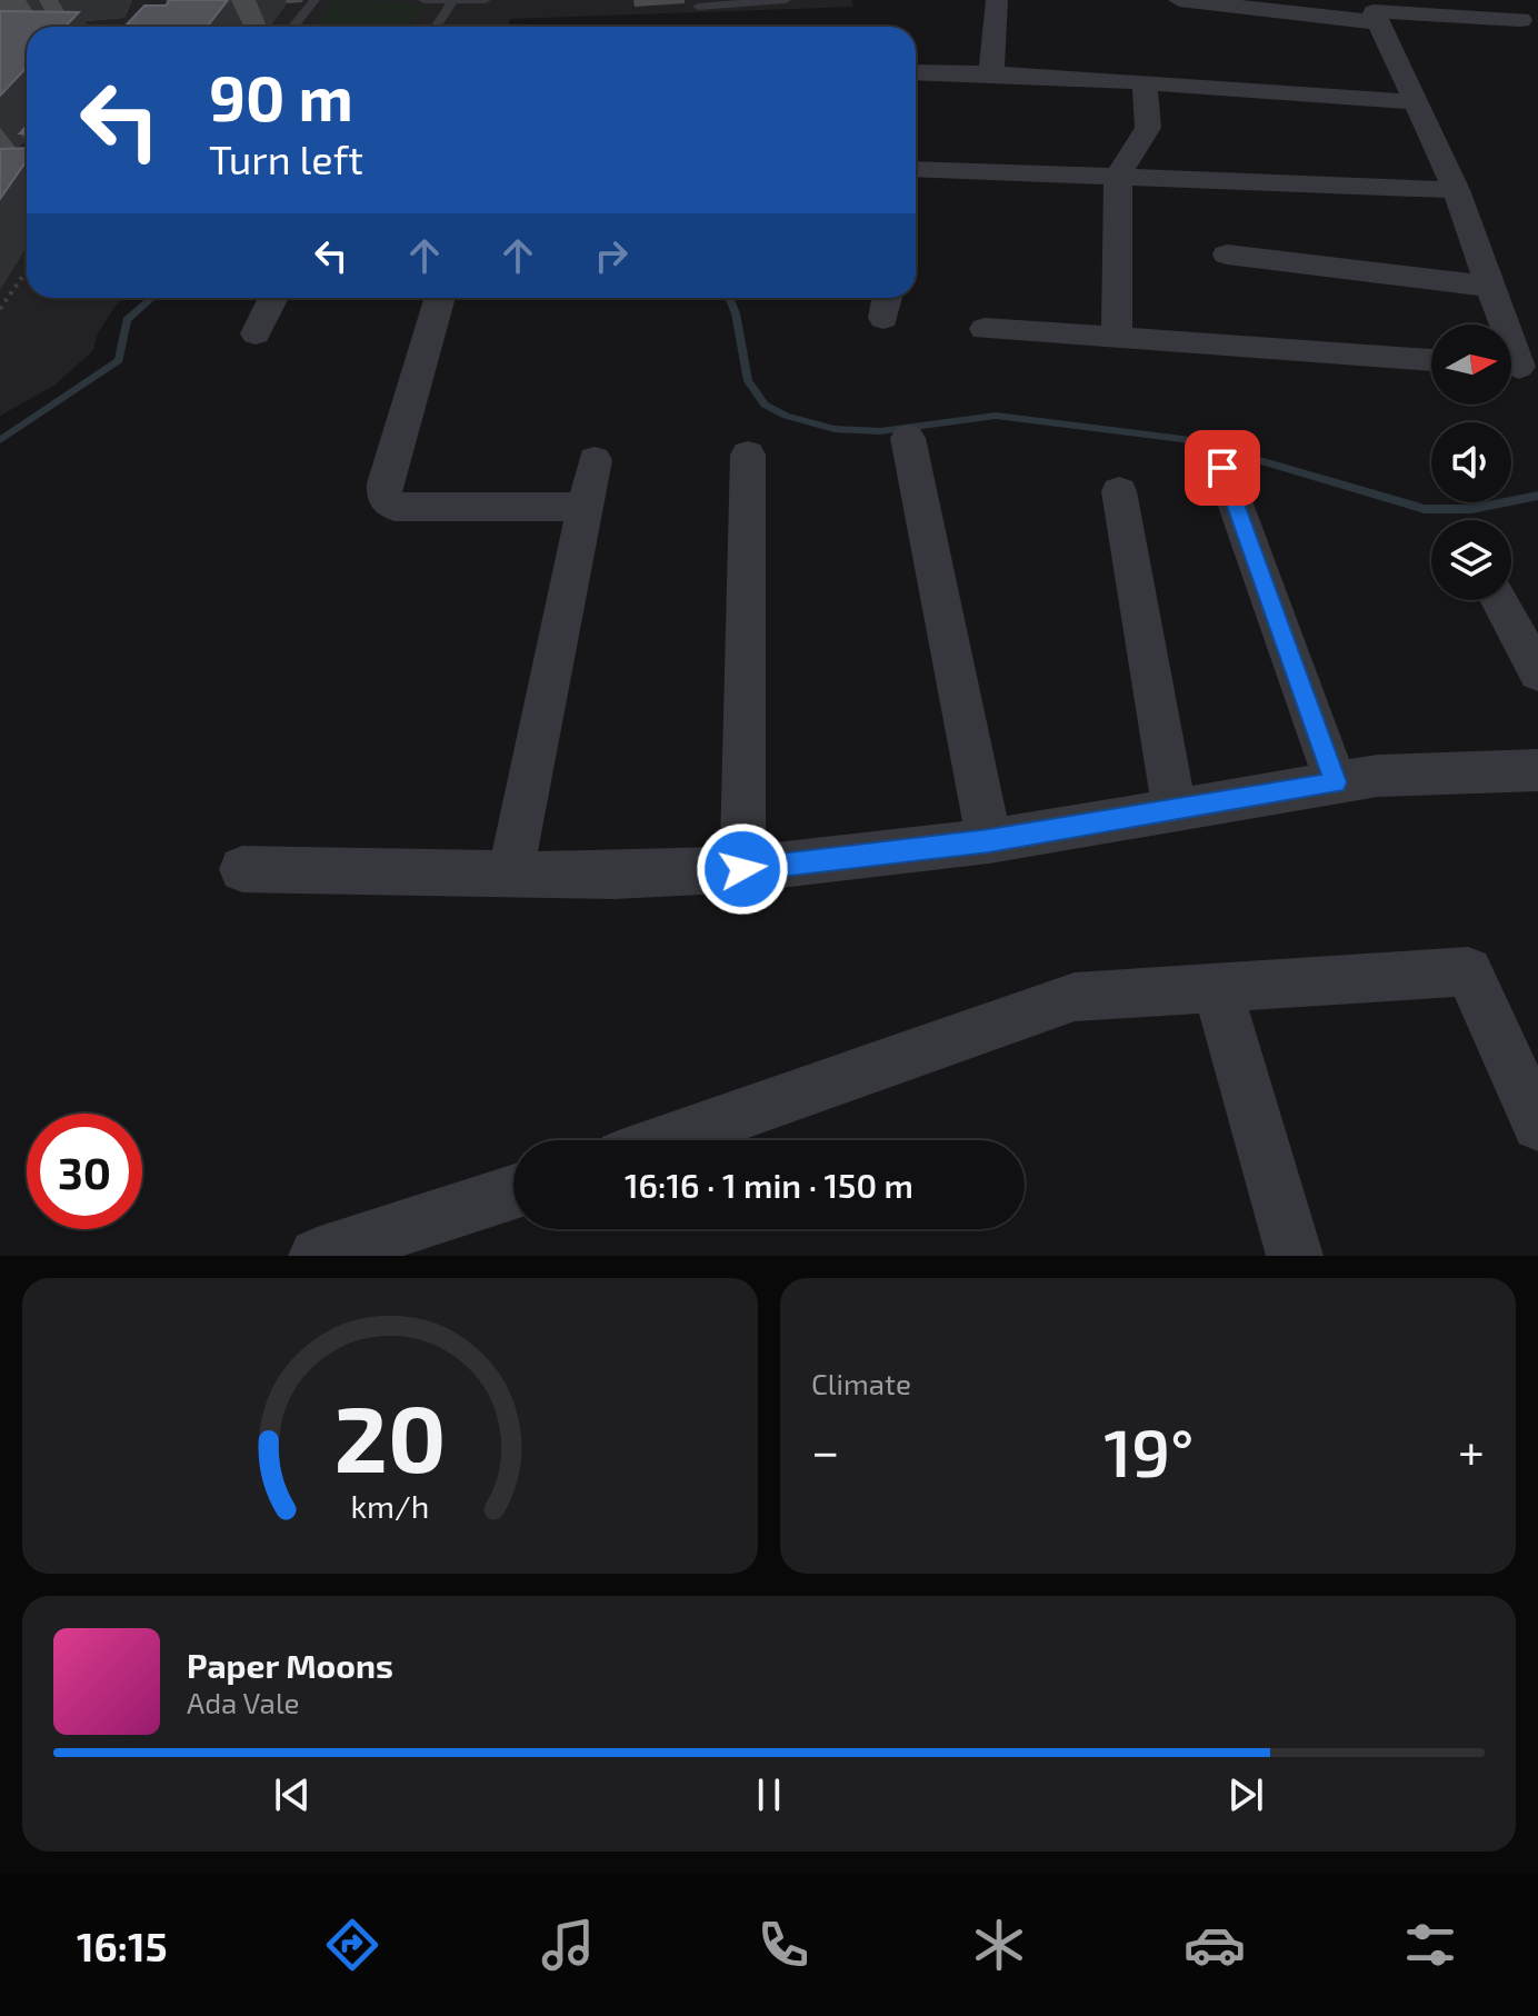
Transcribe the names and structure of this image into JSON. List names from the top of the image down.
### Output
{
  "north": "right",
  "page": {
    "turn": ["90 m", "Turn left"],
    "limit": "30",
    "trip": "16:16 · 1 min · 150 m",
    "tile": "Climate",
    "heat": ["−", "19°", "+"],
    "song": ["Paper Moons", "Ada Vale"],
    "tabs": "16:15",
    "gauge": ["20", "km/h"]
  }
}
